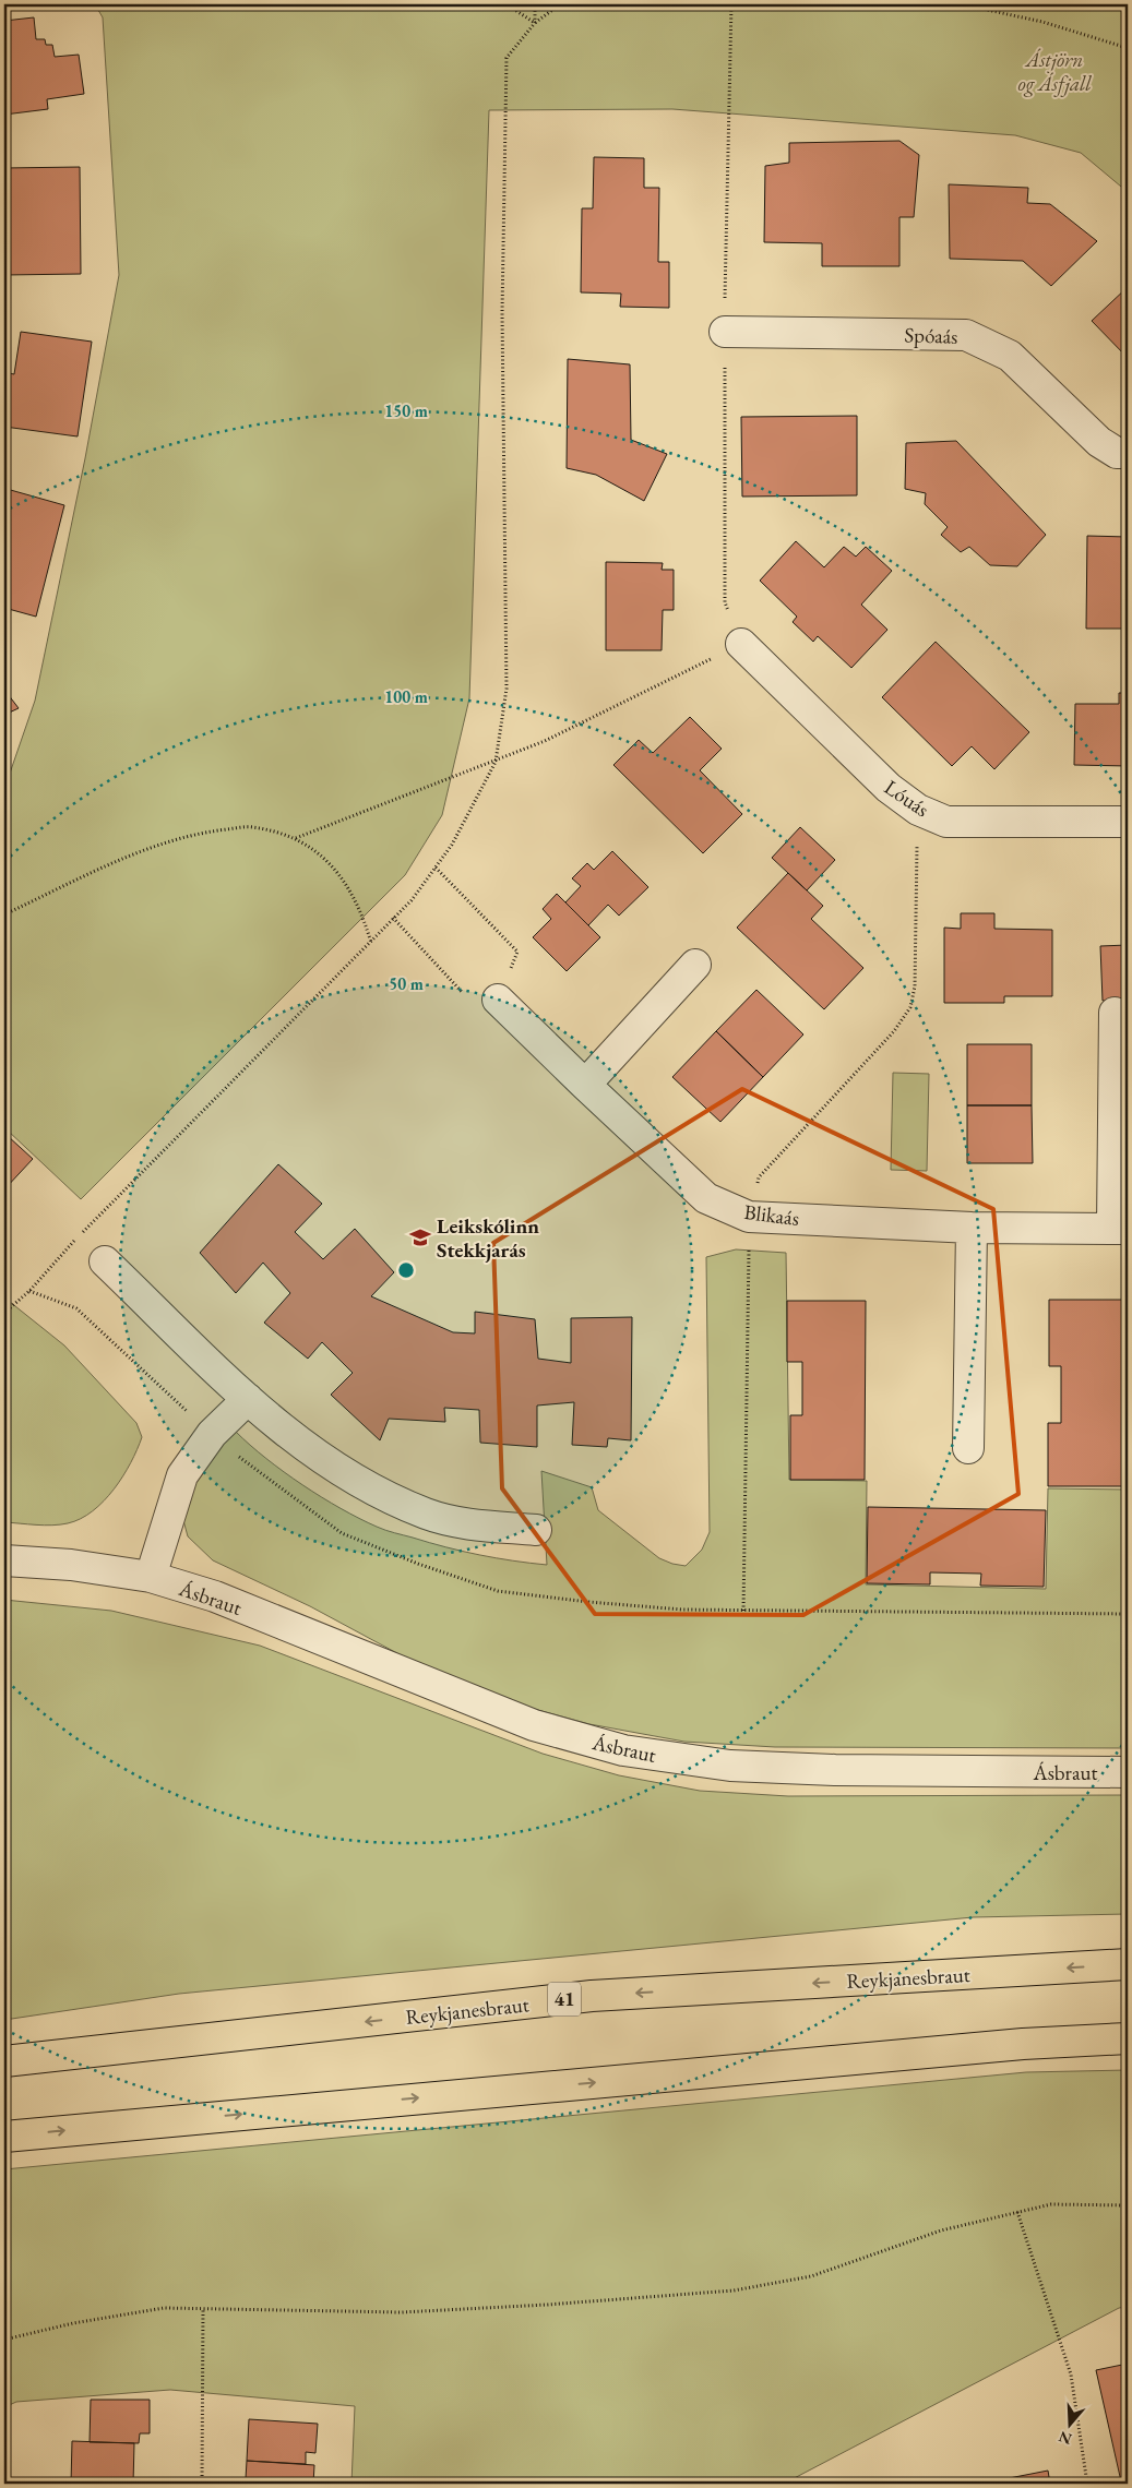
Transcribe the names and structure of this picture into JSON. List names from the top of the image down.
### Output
{
  "streets": {
    "highway": ["Reykjanesbraut", "41"],
    "street": [
      "Spóaás",
      "Lóuás",
      "Blikaás",
      "Ásbraut"
    ]
  },
  "parks": ["Ástjörn og Ásfjall"],
  "places": {
    "school or university": ["Leikskólinn Stekkjarás"]
  },
  "north": "bottom",
  "rings": ["150 m", "100 m", "50 m"]
}
